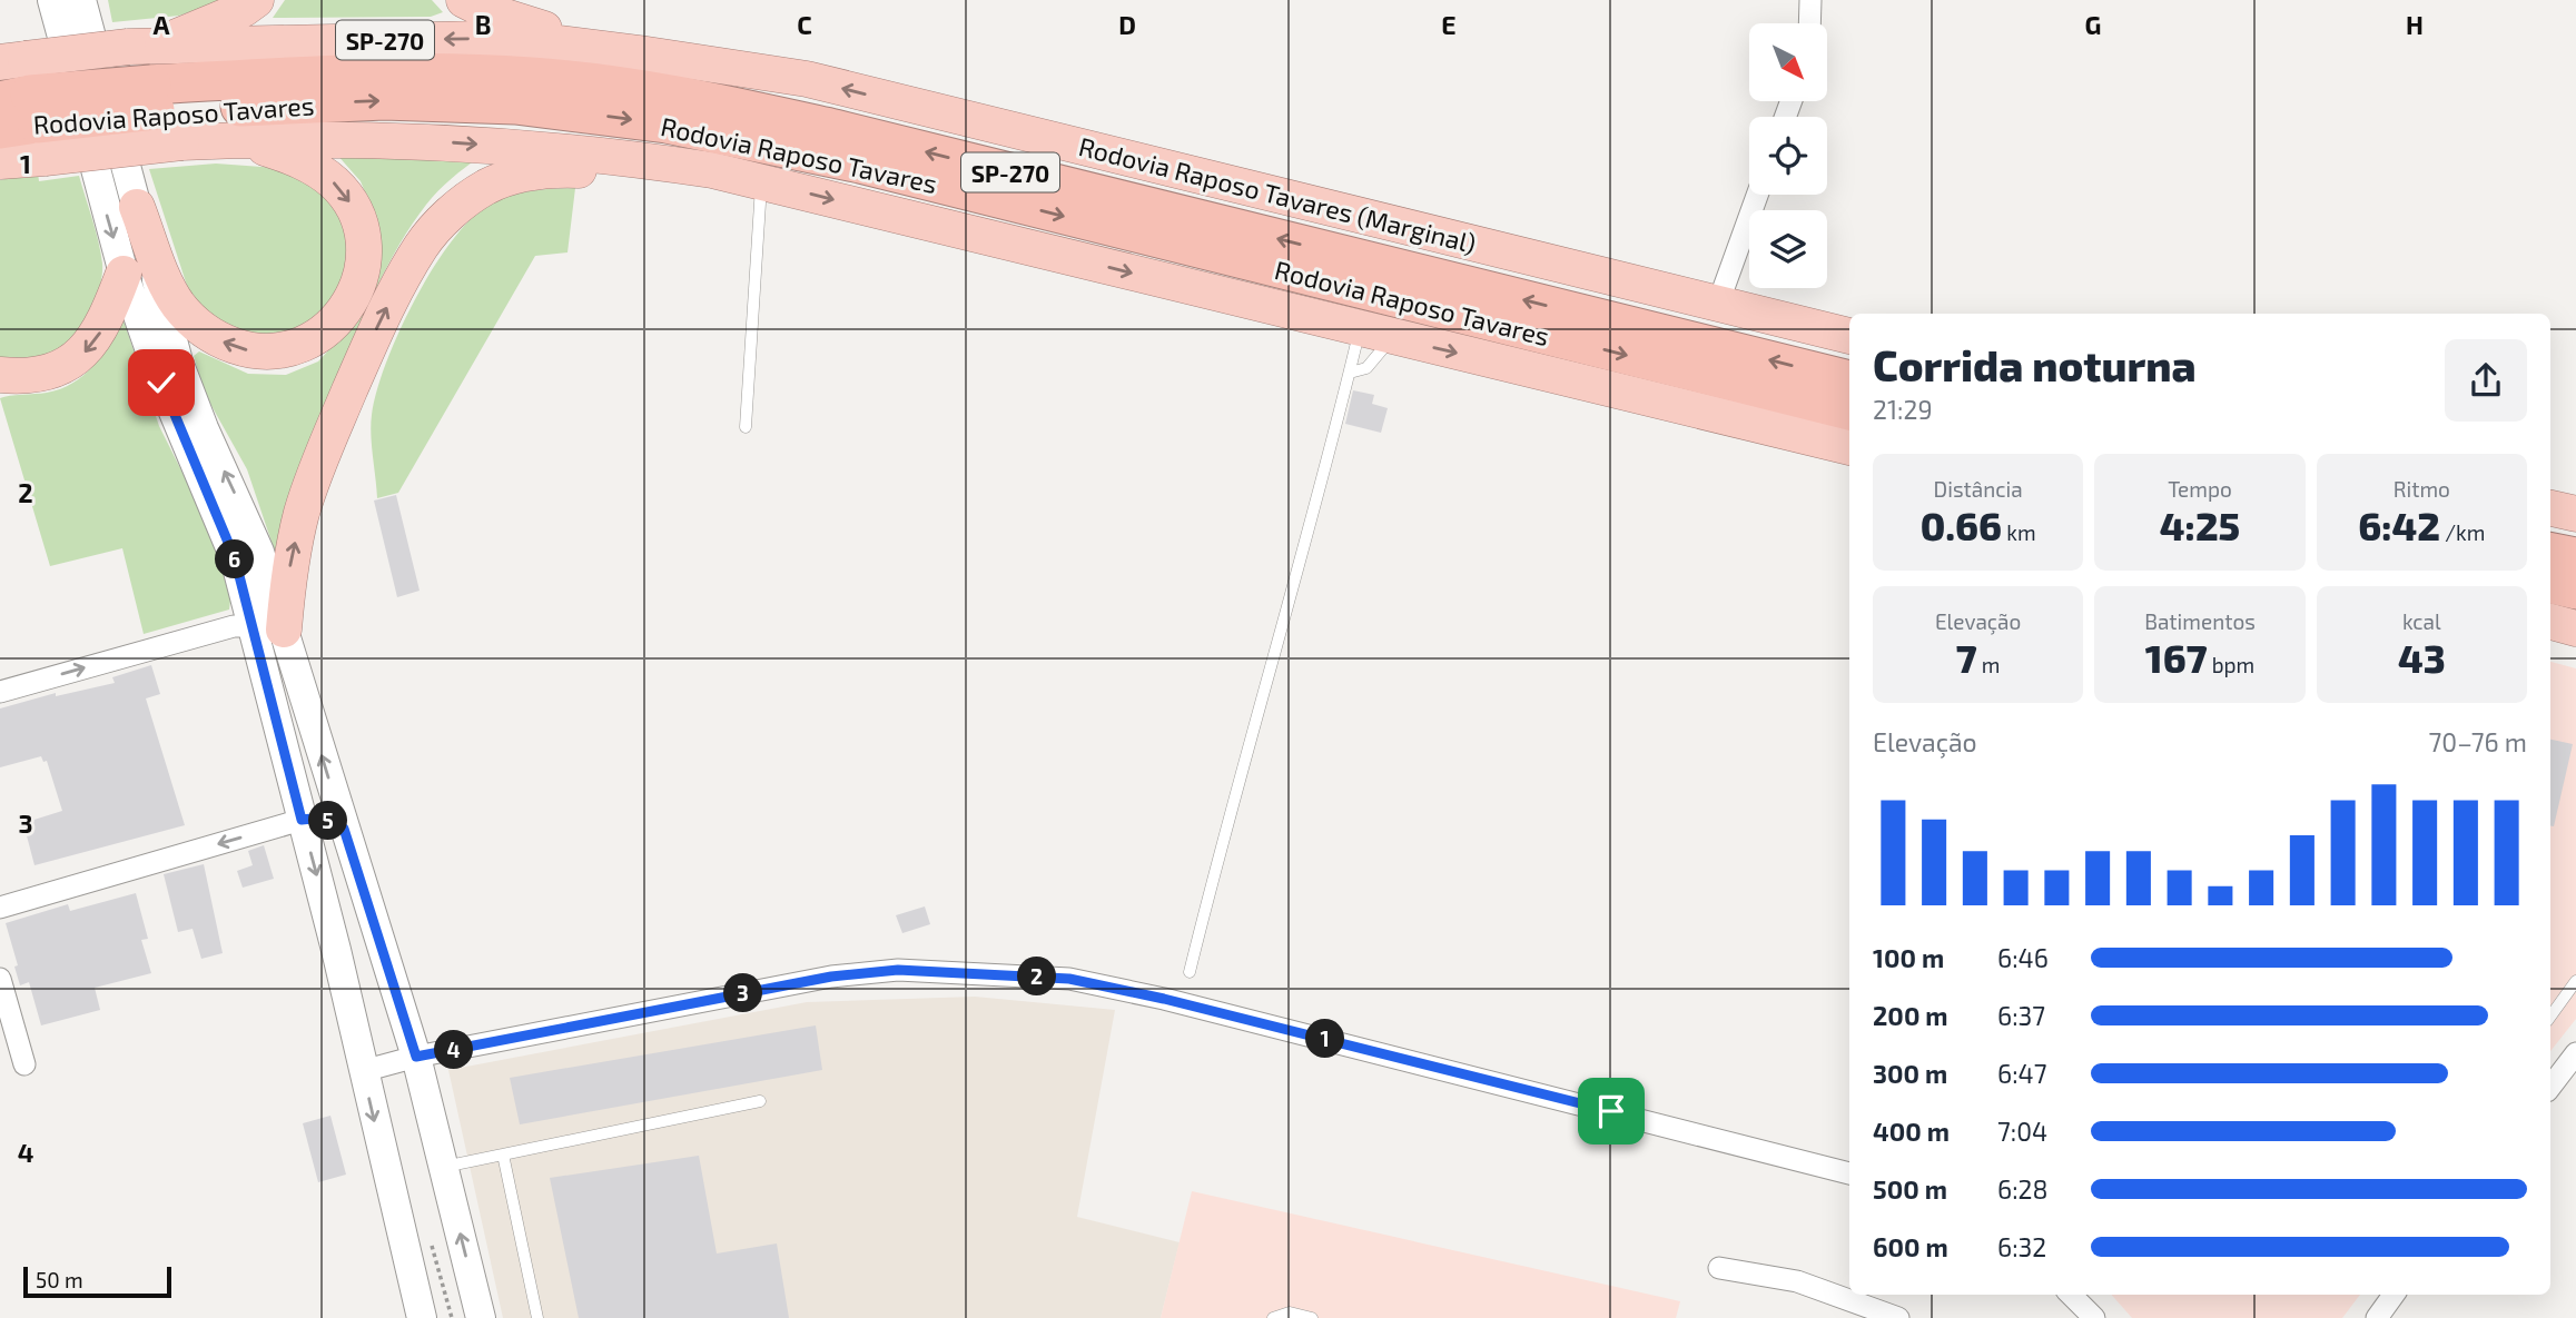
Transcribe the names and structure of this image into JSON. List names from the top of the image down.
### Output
{
  "streets": {
    "highway": ["SP-270", "Rodovia Raposo Tavares", "Rodovia Raposo Tavares (Marginal)"]
  },
  "crossings": [
    ["Rodovia Raposo Tavares", "Rodovia Raposo Tavares (Marginal)"]
  ],
  "one_way": ["Rodovia Raposo Tavares (Marginal)"],
  "scale_bar": "50 m",
  "north": "bottom right",
  "page": {
    "heading": ["Corrida noturna", "21:29"],
    "stats": [
      ["Distância", "0.66 km"],
      ["Tempo", "4:25"],
      ["Ritmo", "6:42 /km"],
      ["Elevação", "7 m"],
      ["Batimentos", "167 bpm"],
      ["kcal", "43"]
    ],
    "pins": [
      "6",
      "5",
      "2",
      "3",
      "1",
      "4"
    ],
    "chart": ["Elevação", "70–76 m"],
    "list": [
      {
        "name": "100 m",
        "note": "6:46"
      },
      {
        "name": "200 m",
        "note": "6:37"
      },
      {
        "name": "300 m",
        "note": "6:47"
      },
      {
        "name": "400 m",
        "note": "7:04"
      },
      {
        "name": "500 m",
        "note": "6:28"
      },
      {
        "name": "600 m",
        "note": "6:32"
      }
    ],
    "scale": "50 m"
  },
  "grid": {
    "columns": [
      "A",
      "B",
      "C",
      "D",
      "E",
      "G",
      "H"
    ],
    "rows": [
      "1",
      "2",
      "3",
      "4"
    ]
  }
}
